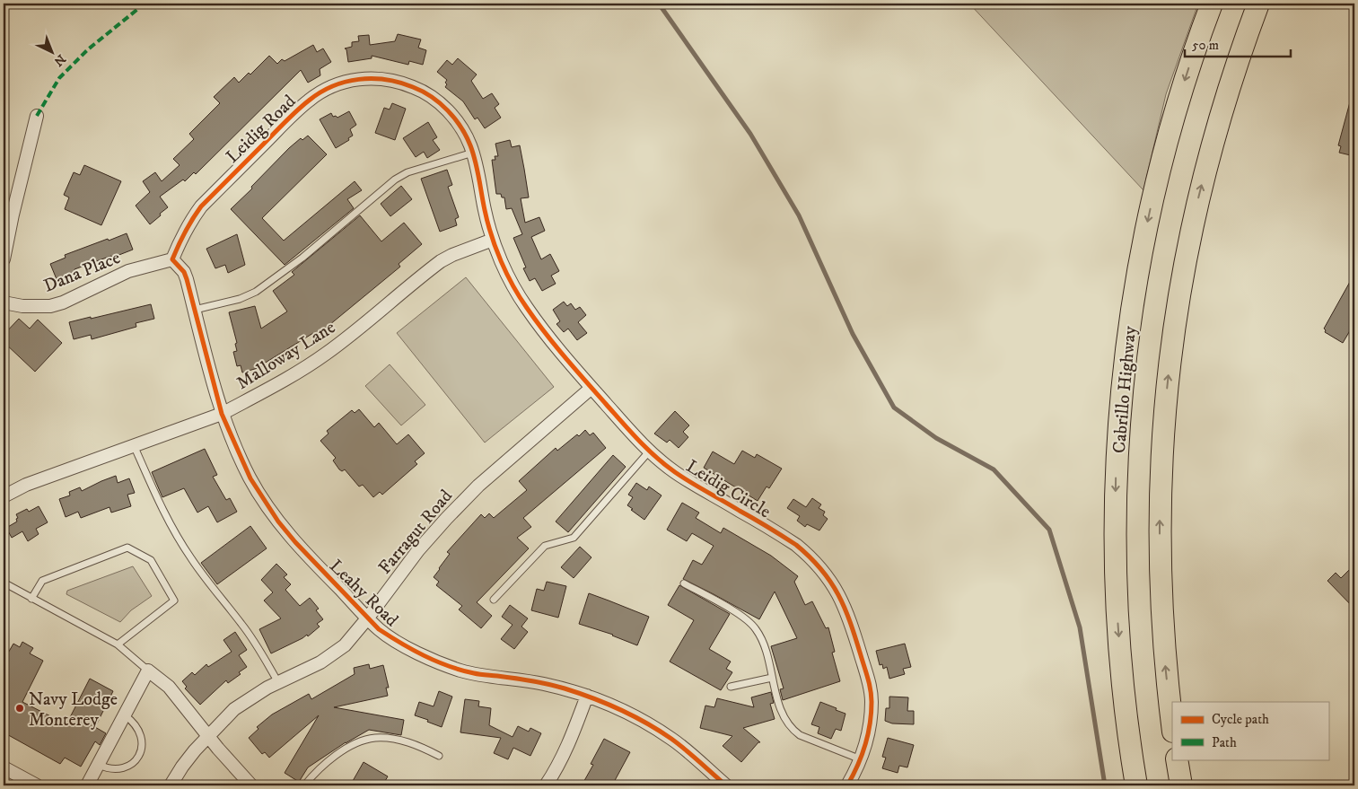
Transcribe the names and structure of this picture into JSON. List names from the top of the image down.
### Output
{
  "streets": {
    "highway": ["Cabrillo Highway"],
    "street": [
      "Leidig Road",
      "Dana Place",
      "Malloway Lane",
      "Leidig Circle",
      "Farragut Road",
      "Leahy Road"
    ]
  },
  "crossings": [
    ["Leidig Road", "Dana Place"],
    ["Leidig Road", "Malloway Lane"],
    ["Leidig Road", "Leidig Circle"],
    ["Leidig Road", "Leahy Road"],
    ["Dana Place", "Leahy Road"],
    ["Malloway Lane", "Leidig Circle"],
    ["Malloway Lane", "Leahy Road"],
    ["Leidig Circle", "Farragut Road"],
    ["Farragut Road", "Leahy Road"]
  ],
  "places": ["Navy Lodge Monterey"],
  "legend": ["Cycle path", "Path"],
  "scale_bar": "50 m",
  "north": "bottom right"
}
